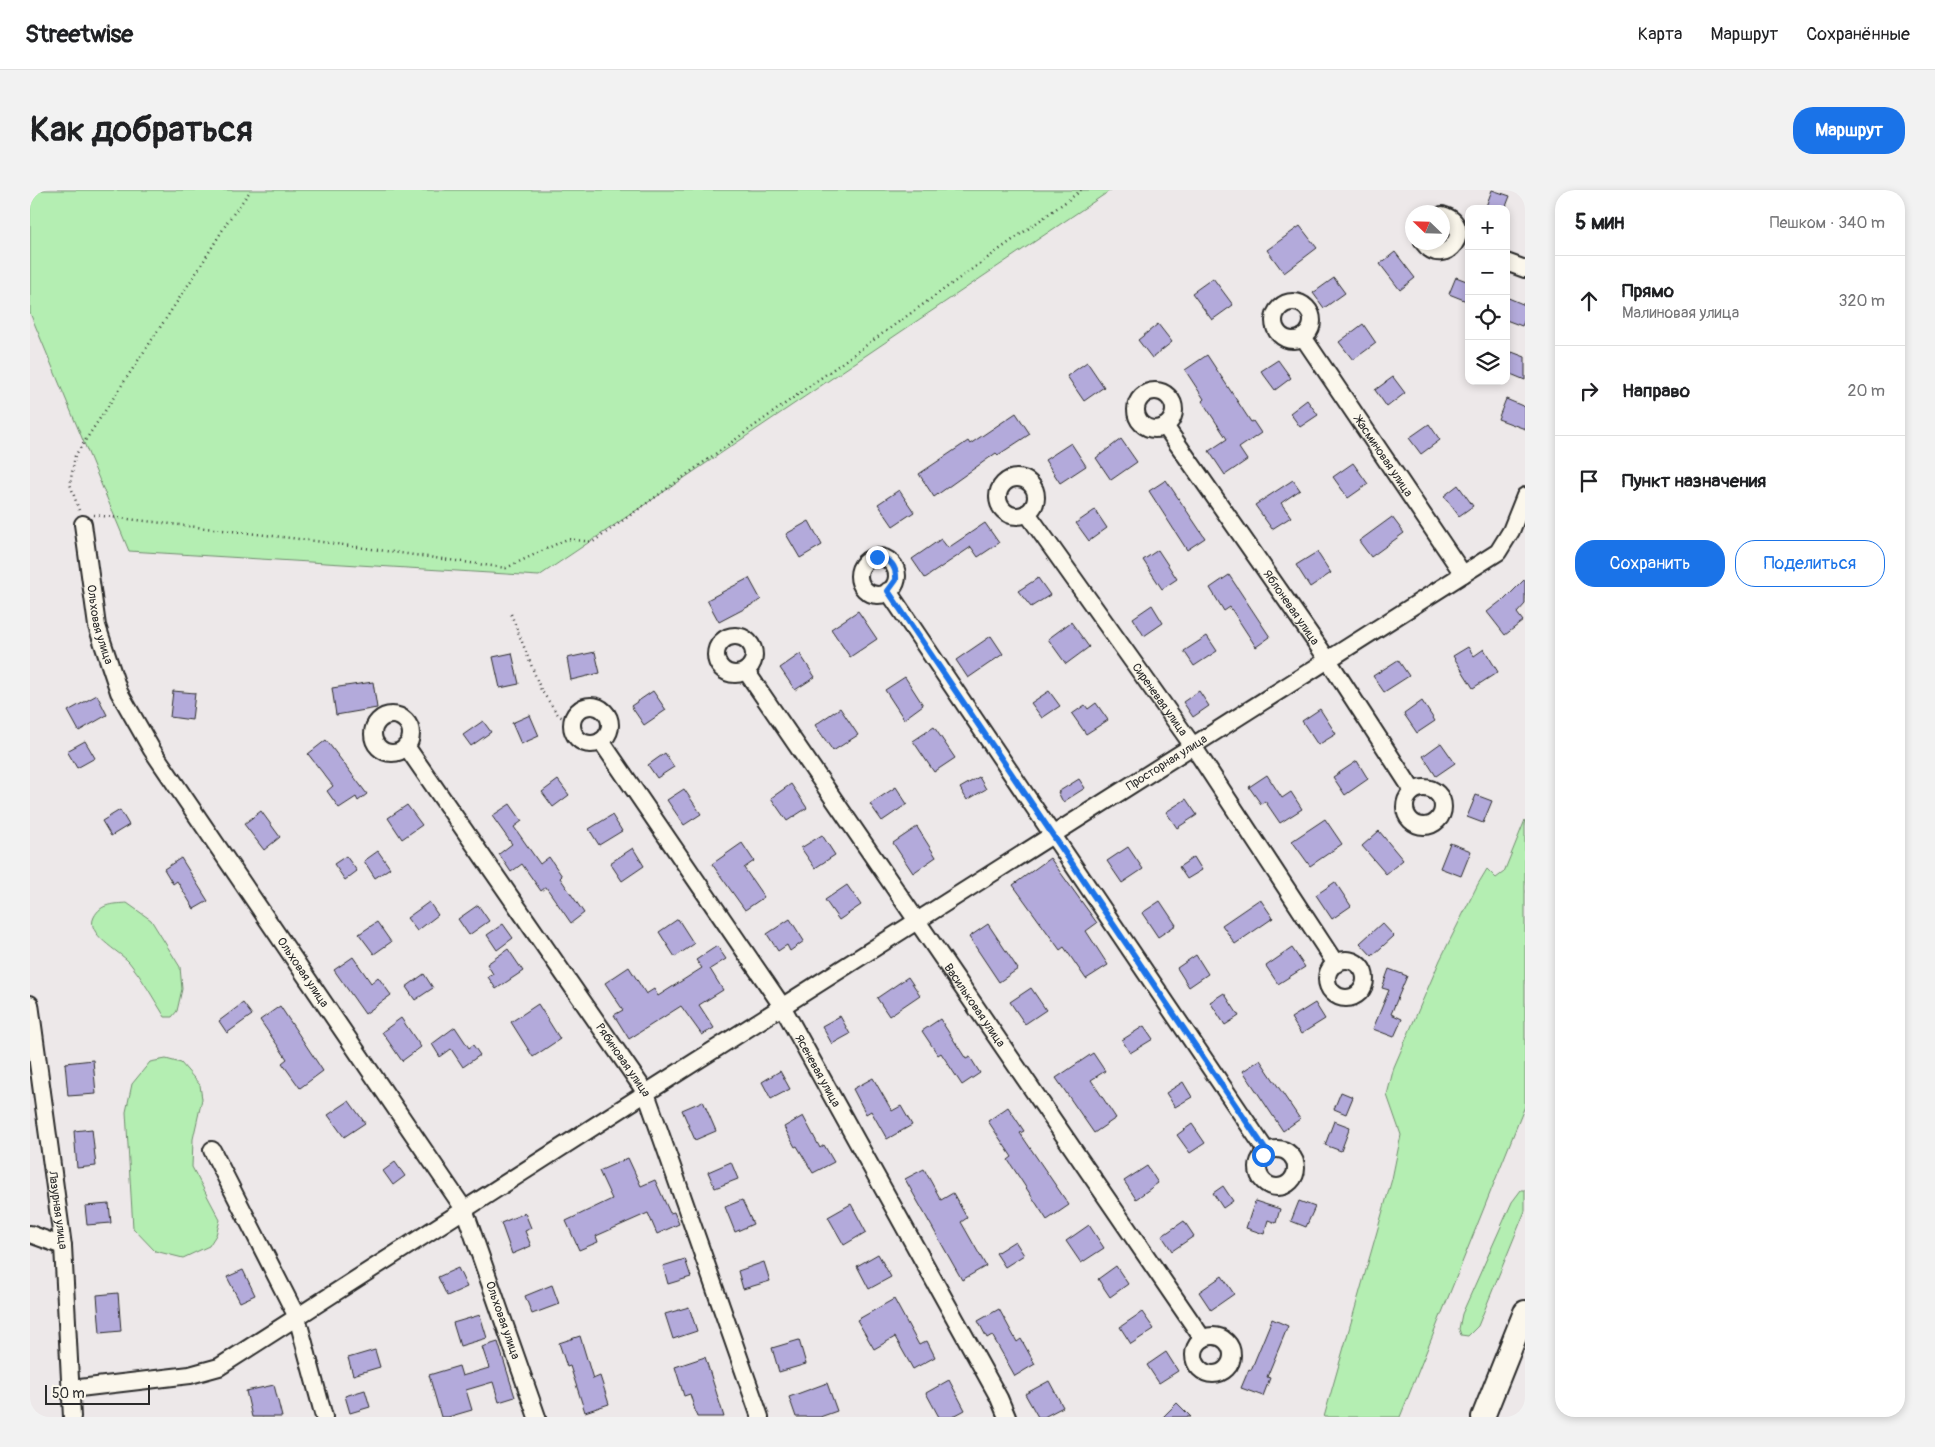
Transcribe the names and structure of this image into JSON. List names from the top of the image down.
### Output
{
  "streets": {
    "street": [
      "Жасминовая улица",
      "Яблоневая улица",
      "Ольховая улица",
      "Сиреневая улица",
      "Просторная улица",
      "Васильковая улица",
      "Рябиновая улица",
      "Ясеневая улица",
      "Лазурная улица"
    ]
  },
  "crossings": [
    ["Жасминовая улица", "Просторная улица"],
    ["Яблоневая улица", "Просторная улица"],
    ["Ольховая улица", "Просторная улица"],
    ["Сиреневая улица", "Просторная улица"],
    ["Просторная улица", "Васильковая улица"],
    ["Просторная улица", "Рябиновая улица"],
    ["Просторная улица", "Ясеневая улица"],
    ["Просторная улица", "Лазурная улица"]
  ],
  "scale_bar": "50 m",
  "north": "top left",
  "page": {
    "header": "Streetwise",
    "nav": ["Карта", "Маршрут", "Сохранённые"],
    "buttons": [
      "Маршрут",
      ["Сохранить", "Поделиться"]
    ],
    "title": "Как добраться",
    "heading": ["5 мин", "Пешком · 340 m"],
    "map_buttons": ["+", "−"],
    "list": [
      ["Прямо", "Малиновая улица", "320 m"],
      ["Направо", "20 m"],
      "Пункт назначения"
    ],
    "scale": "50 m"
  }
}
